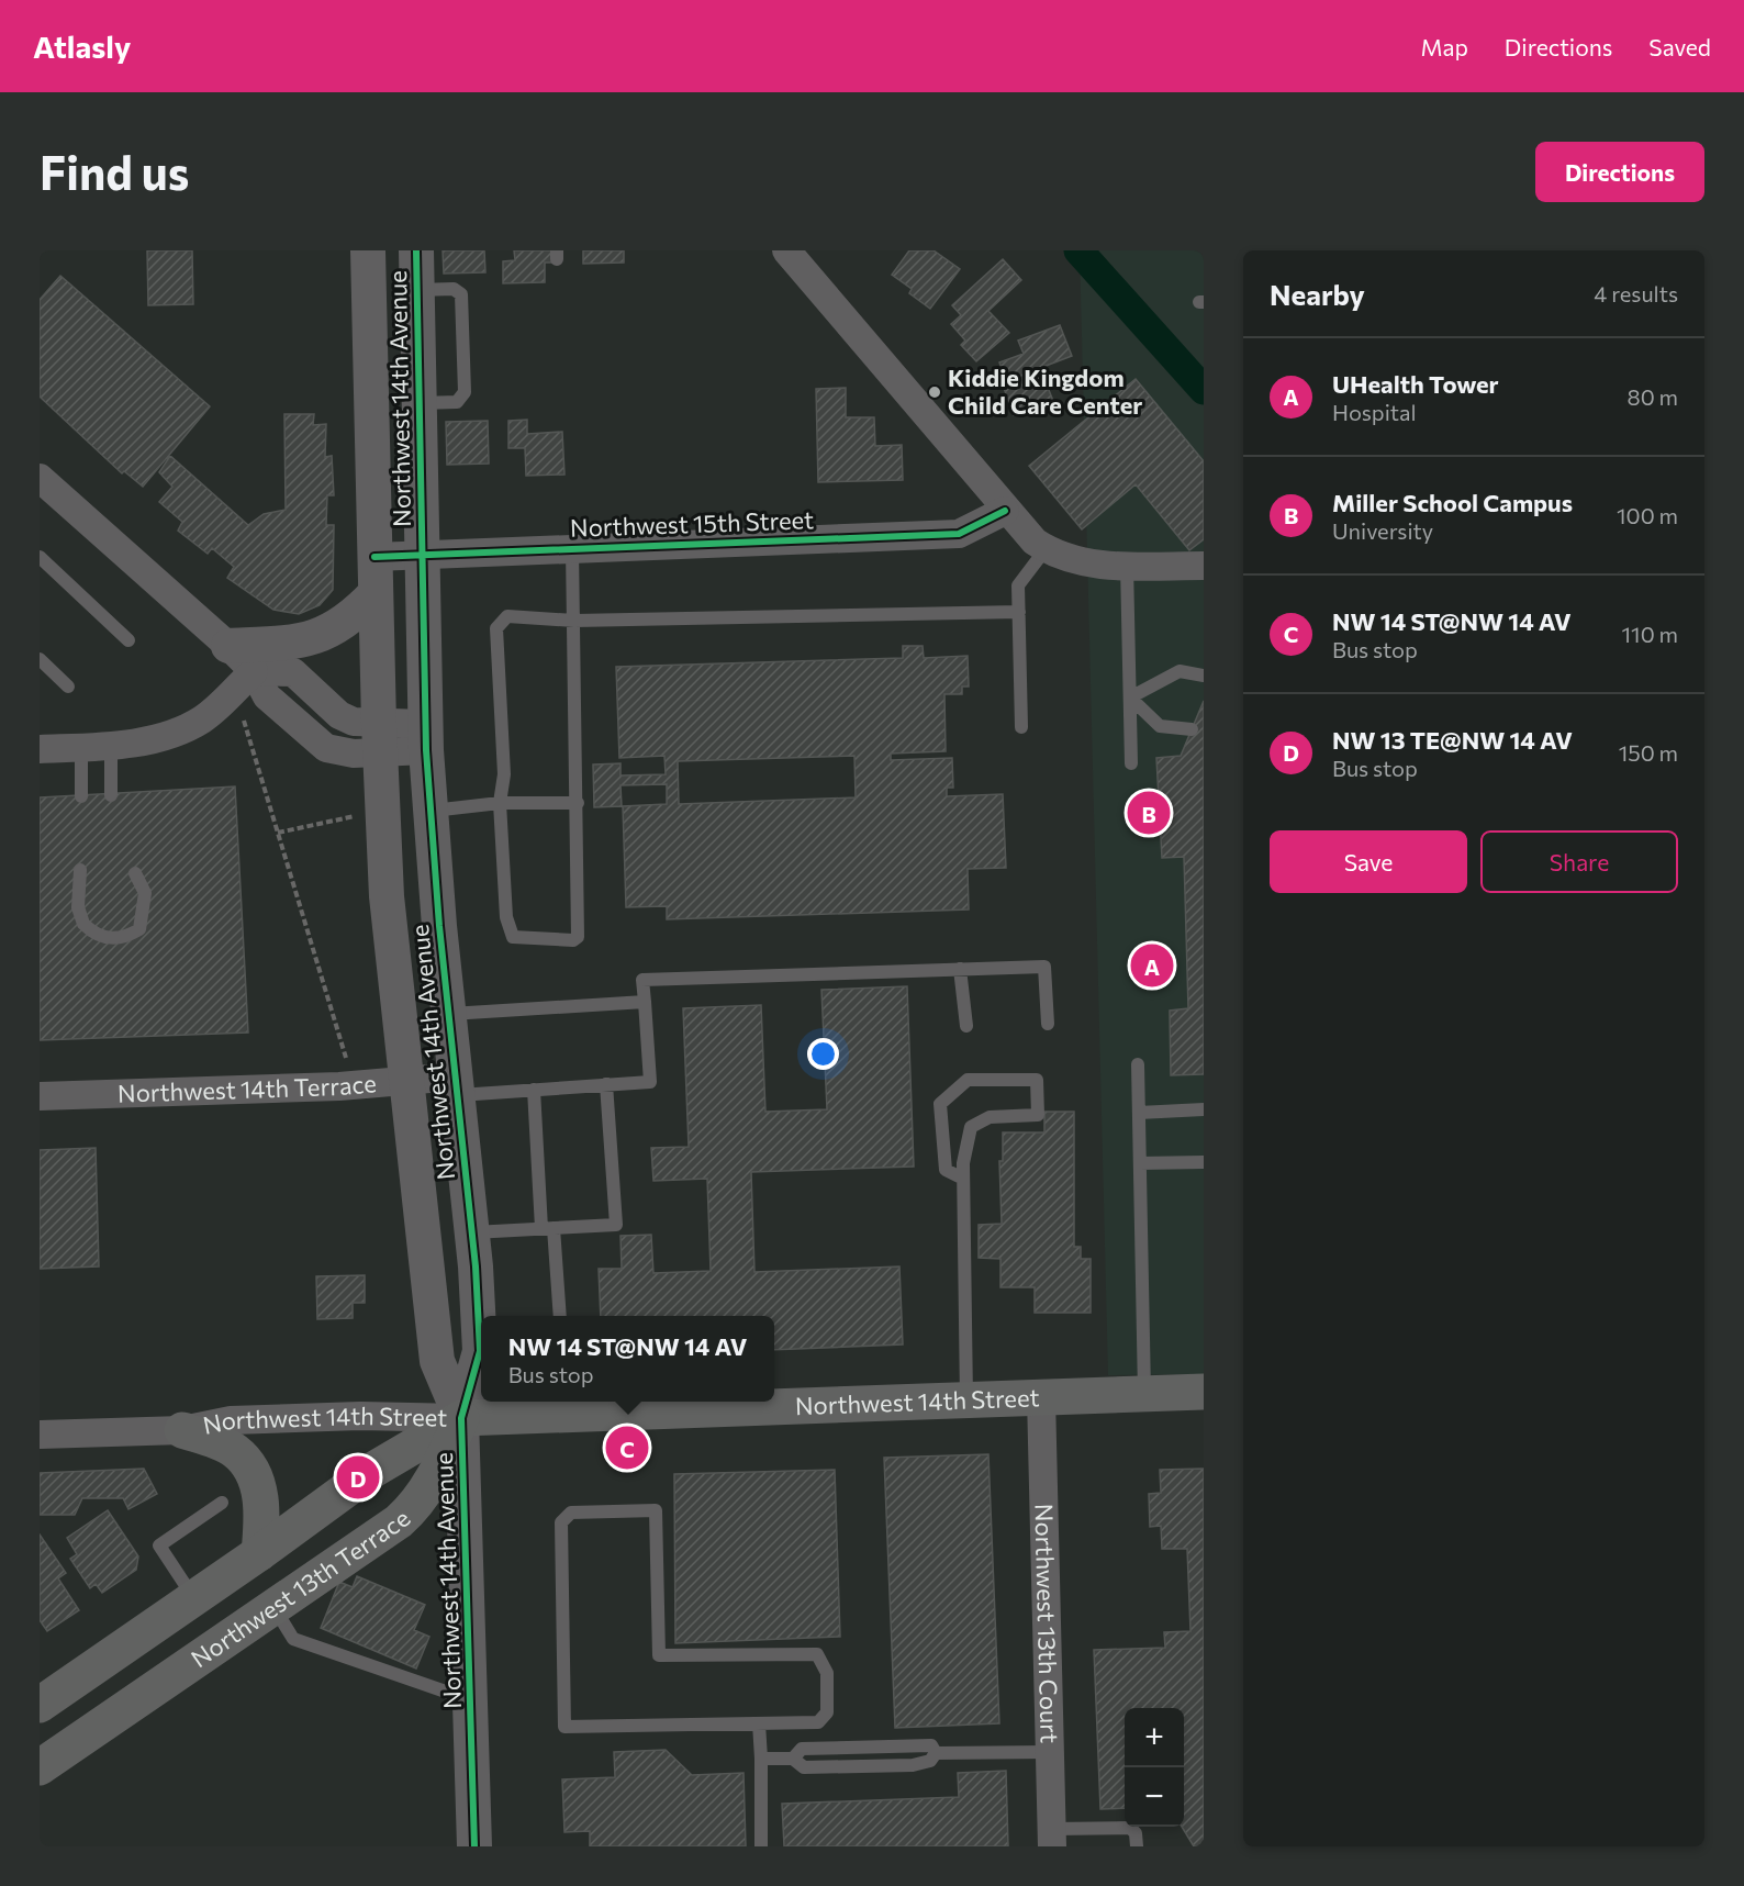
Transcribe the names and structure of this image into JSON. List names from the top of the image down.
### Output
{
  "streets": {
    "main road": ["Northwest 14th Street", "Northwest 13th Terrace"],
    "street": [
      "Northwest 14th Avenue",
      "Northwest 15th Street",
      "Northwest 14th Terrace",
      "Northwest 13th Court"
    ]
  },
  "crossings": [
    ["Northwest 14th Avenue", "Northwest 15th Street"],
    ["Northwest 14th Avenue", "Northwest 14th Terrace"],
    ["Northwest 14th Avenue", "Northwest 14th Street"],
    ["Northwest 14th Avenue", "Northwest 13th Terrace"],
    ["Northwest 14th Street", "Northwest 13th Terrace"],
    ["Northwest 14th Street", "Northwest 13th Court"]
  ],
  "places": ["Kiddie Kingdom Child Care Center"],
  "page": {
    "header": "Atlasly",
    "nav": ["Map", "Directions", "Saved"],
    "buttons": [
      "Directions",
      ["Save", "Share"]
    ],
    "title": "Find us",
    "heading": ["Nearby", "4 results"],
    "list": [
      {
        "mark": "A",
        "name": "UHealth Tower",
        "note": "Hospital",
        "value": "80 m"
      },
      {
        "mark": "B",
        "name": "Miller School Campus",
        "note": "University",
        "value": "100 m"
      },
      {
        "mark": "C",
        "name": "NW 14 ST@NW 14 AV",
        "note": "Bus stop",
        "value": "110 m"
      },
      {
        "mark": "D",
        "name": "NW 13 TE@NW 14 AV",
        "note": "Bus stop",
        "value": "150 m"
      }
    ],
    "pins": [
      "B",
      "A",
      "C",
      "D"
    ],
    "popup": ["NW 14 ST@NW 14 AV", "Bus stop"],
    "map_buttons": ["+", "−"]
  }
}
